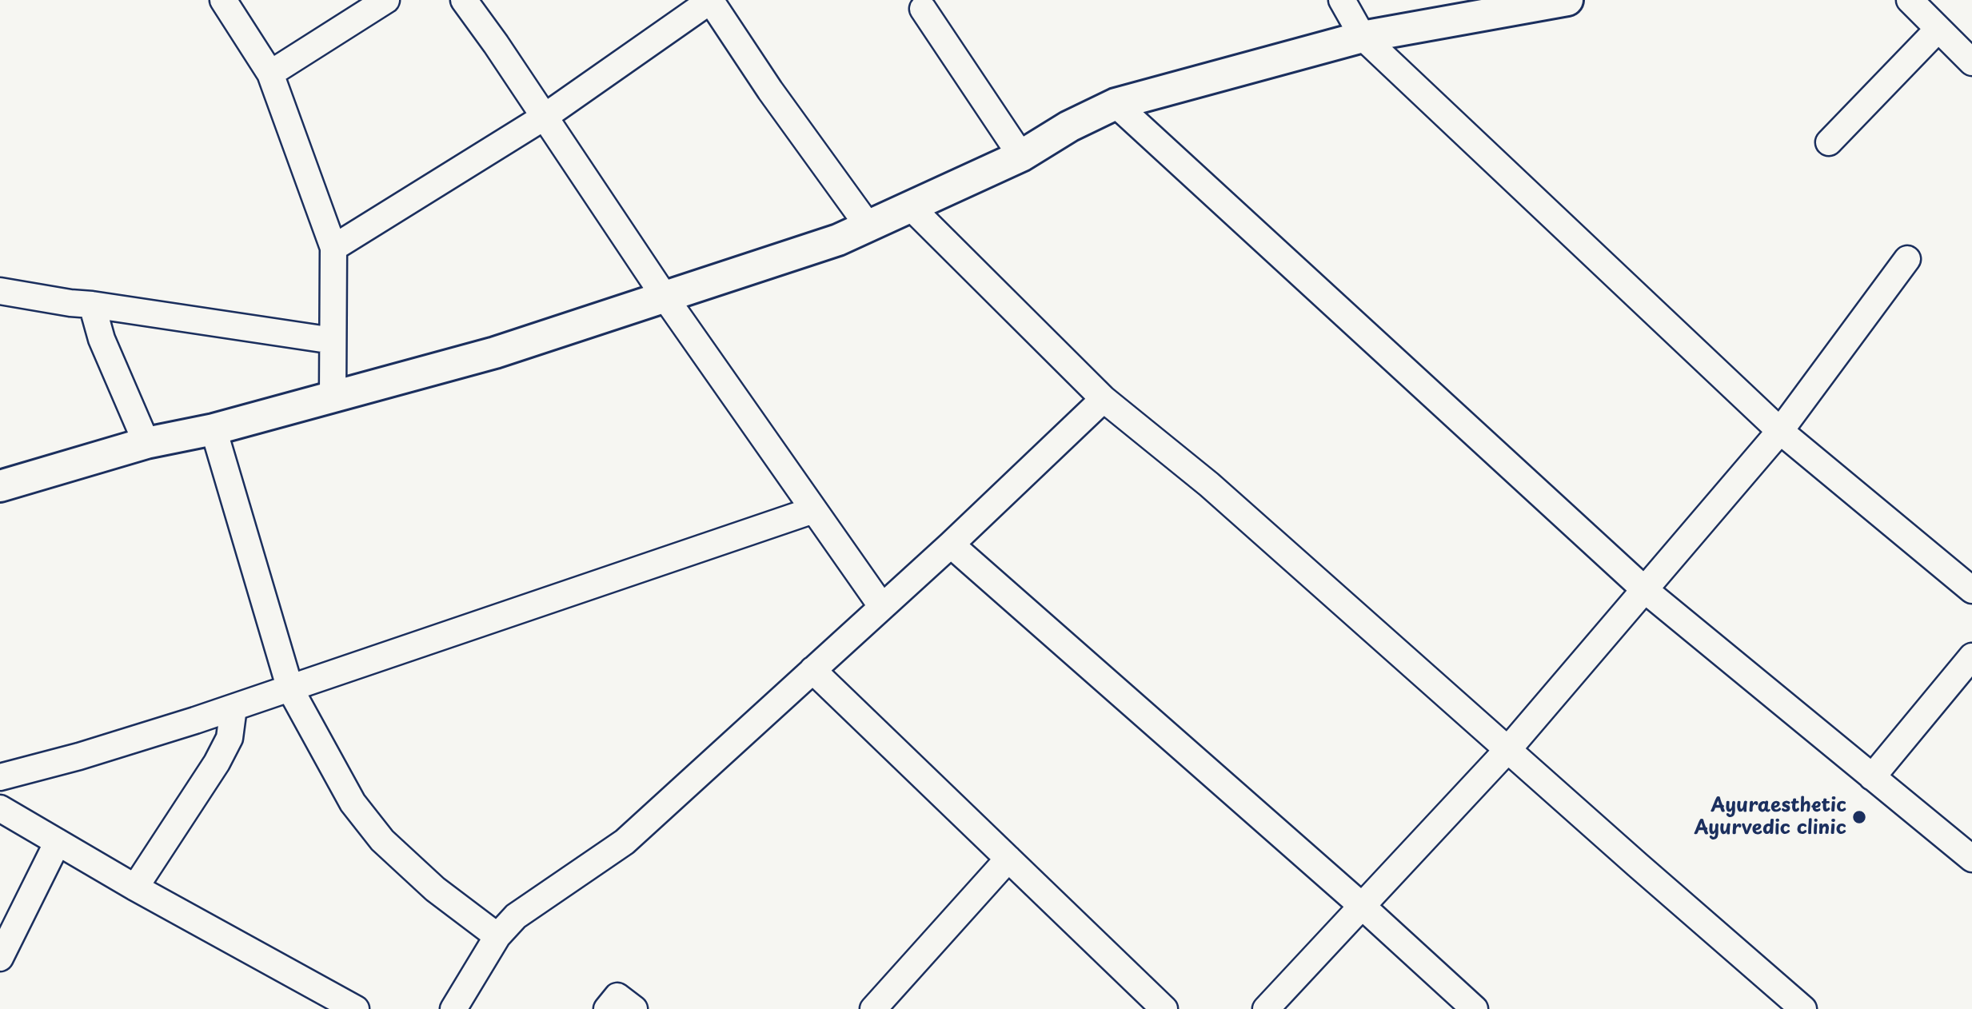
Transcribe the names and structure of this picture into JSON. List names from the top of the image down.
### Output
{
  "places": ["Ayuraesthetic Ayurvedic clinic"]
}
